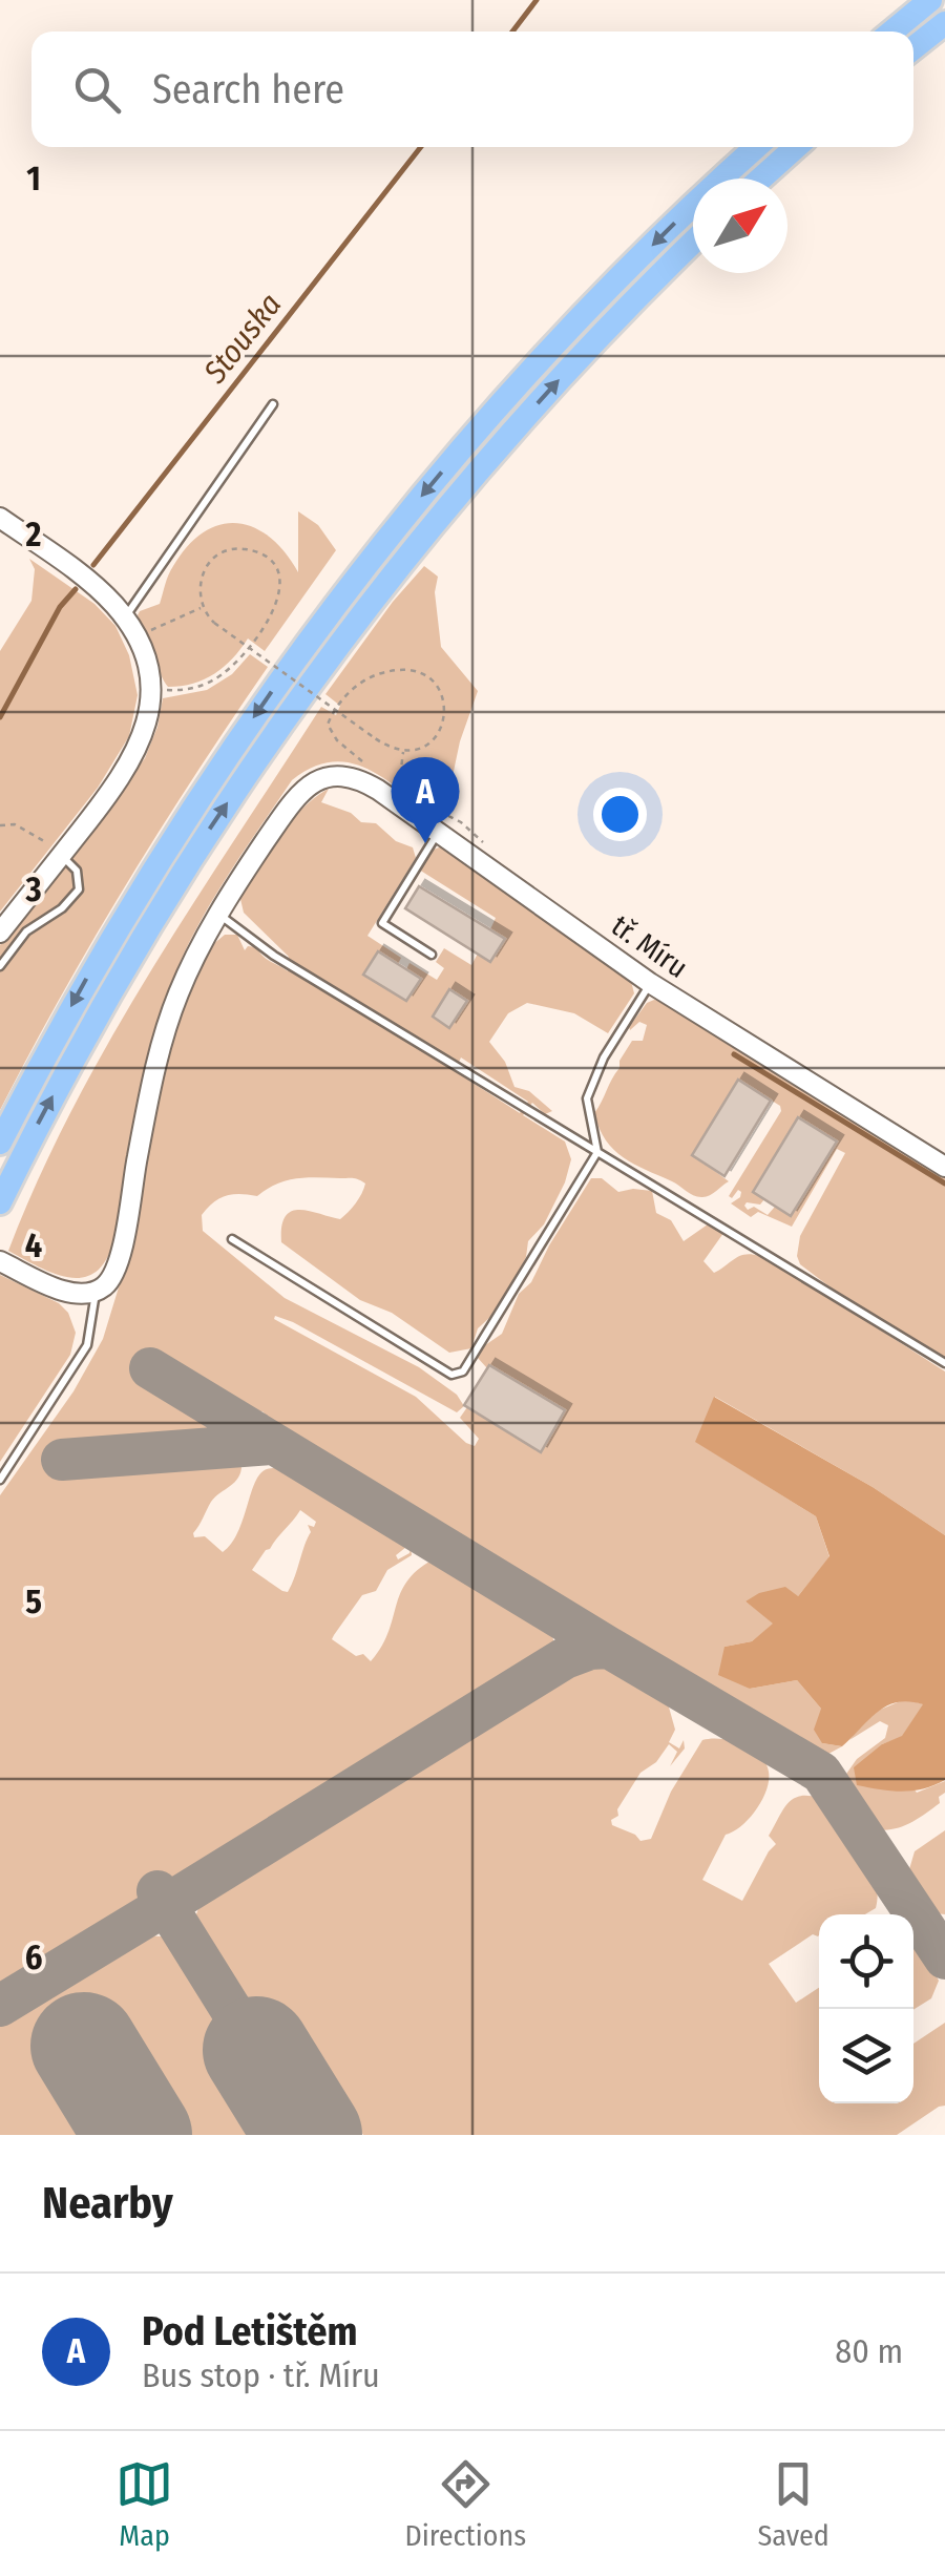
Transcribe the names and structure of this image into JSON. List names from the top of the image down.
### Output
{
  "streets": {
    "main road": ["tř. Míru"]
  },
  "water": ["Stouska"],
  "north": "top right",
  "page": {
    "search": "Search here",
    "pins": "A",
    "heading": "Nearby",
    "list": [
      {
        "mark": "A",
        "name": "Pod Letištěm",
        "note": "Bus stop · tř. Míru",
        "value": "80 m"
      }
    ],
    "nav": ["Map", "Directions", "Saved"]
  },
  "grid": {
    "rows": [
      "1",
      "2",
      "3",
      "4",
      "5",
      "6"
    ]
  }
}
